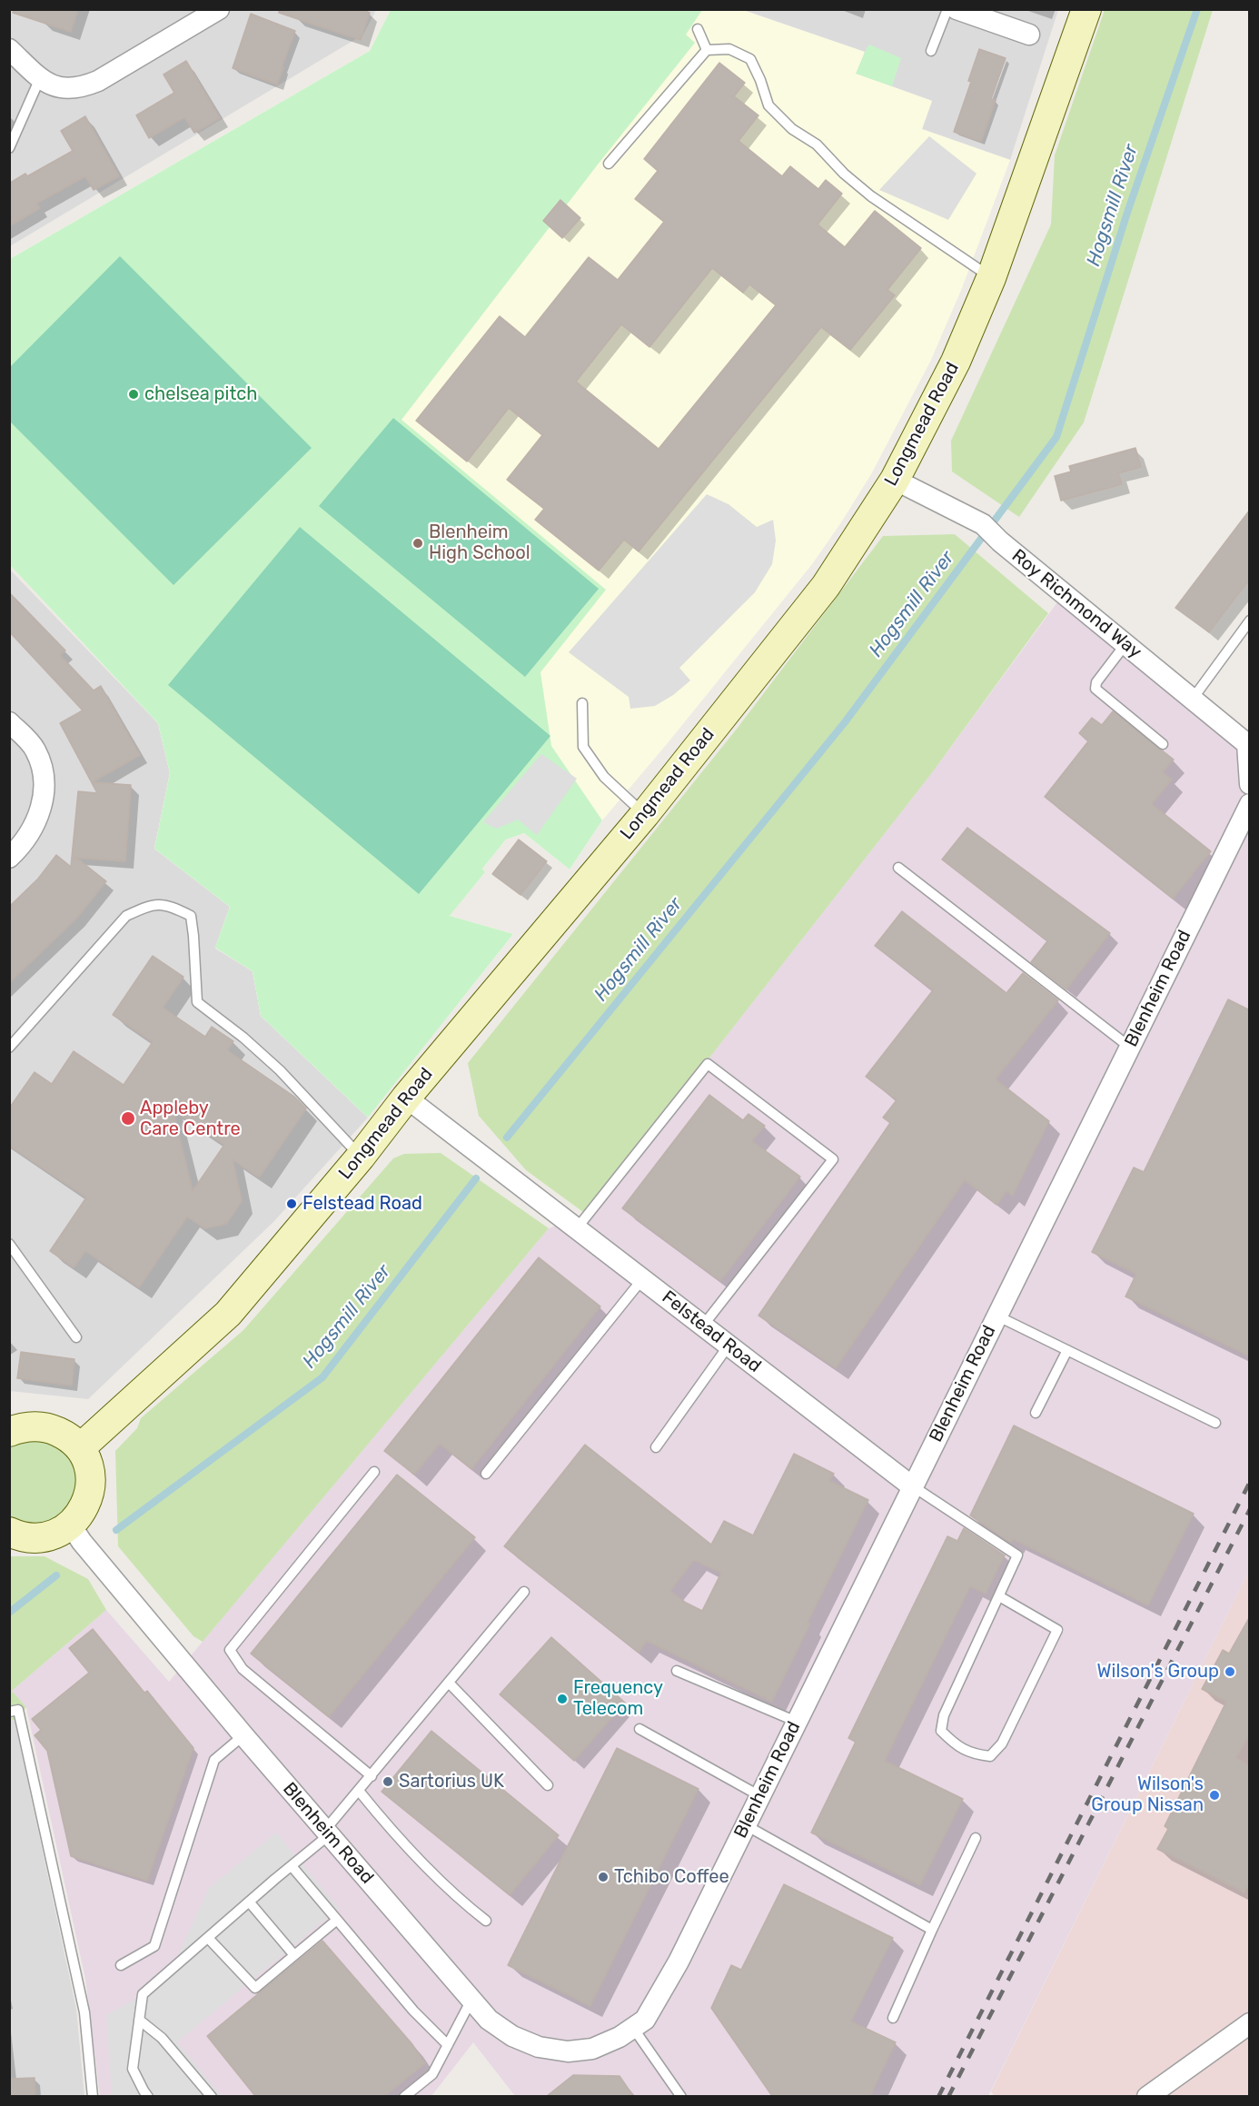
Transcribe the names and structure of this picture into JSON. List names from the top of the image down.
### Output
{
  "streets": {
    "street": [
      "Longmead Road",
      "Roy Richmond Way",
      "Blenheim Road",
      "Felstead Road"
    ]
  },
  "crossings": [
    ["Longmead Road", "Roy Richmond Way"],
    ["Longmead Road", "Felstead Road"],
    ["Blenheim Road", "Felstead Road"]
  ],
  "water": ["Hogsmill River"],
  "places": [
    "chelsea pitch",
    "Blenheim High School",
    "Appleby Care Centre",
    "Felstead Road",
    "Wilson's Group",
    "Frequency Telecom",
    "Sartorius UK",
    "Wilson's Group Nissan",
    "Tchibo Coffee"
  ]
}
